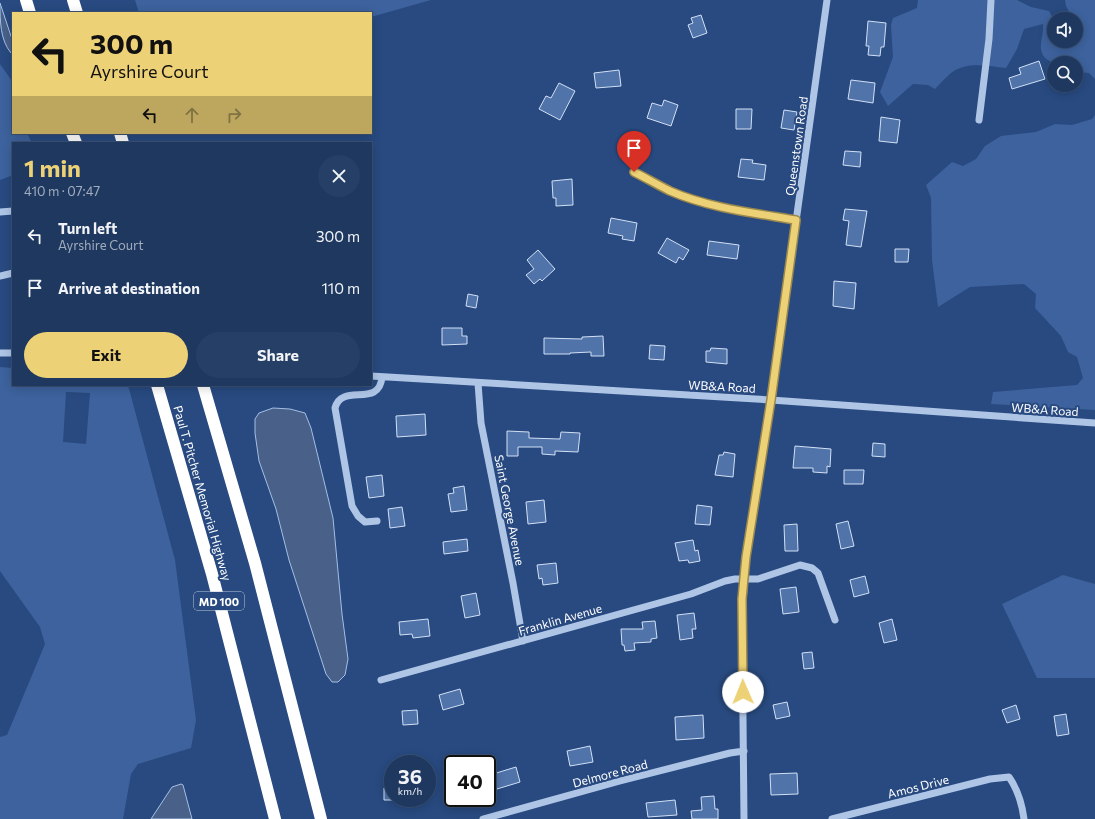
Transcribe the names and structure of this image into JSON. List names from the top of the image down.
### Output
{
  "streets": {
    "highway": ["Paul T. Pitcher Memorial Highway", "MD 100"],
    "street": [
      "Queenstown Road",
      "WB&A Road",
      "Saint George Avenue",
      "Franklin Avenue",
      "Delmore Road",
      "Amos Drive"
    ]
  },
  "crossings": [
    ["Queenstown Road", "WB&A Road"],
    ["Queenstown Road", "Franklin Avenue"],
    ["Queenstown Road", "Delmore Road"],
    ["WB&A Road", "Saint George Avenue"],
    ["Saint George Avenue", "Franklin Avenue"]
  ],
  "page": {
    "turn": ["300 m", "Ayrshire Court"],
    "heading": ["1 min", "410 m · 07:47"],
    "list": [
      {
        "name": "Turn left",
        "note": "Ayrshire Court",
        "value": "300 m"
      },
      {
        "name": "Arrive at destination",
        "value": "110 m"
      }
    ],
    "buttons": ["Exit", "Share"],
    "speed": "36 km/h",
    "limit": "40"
  }
}
